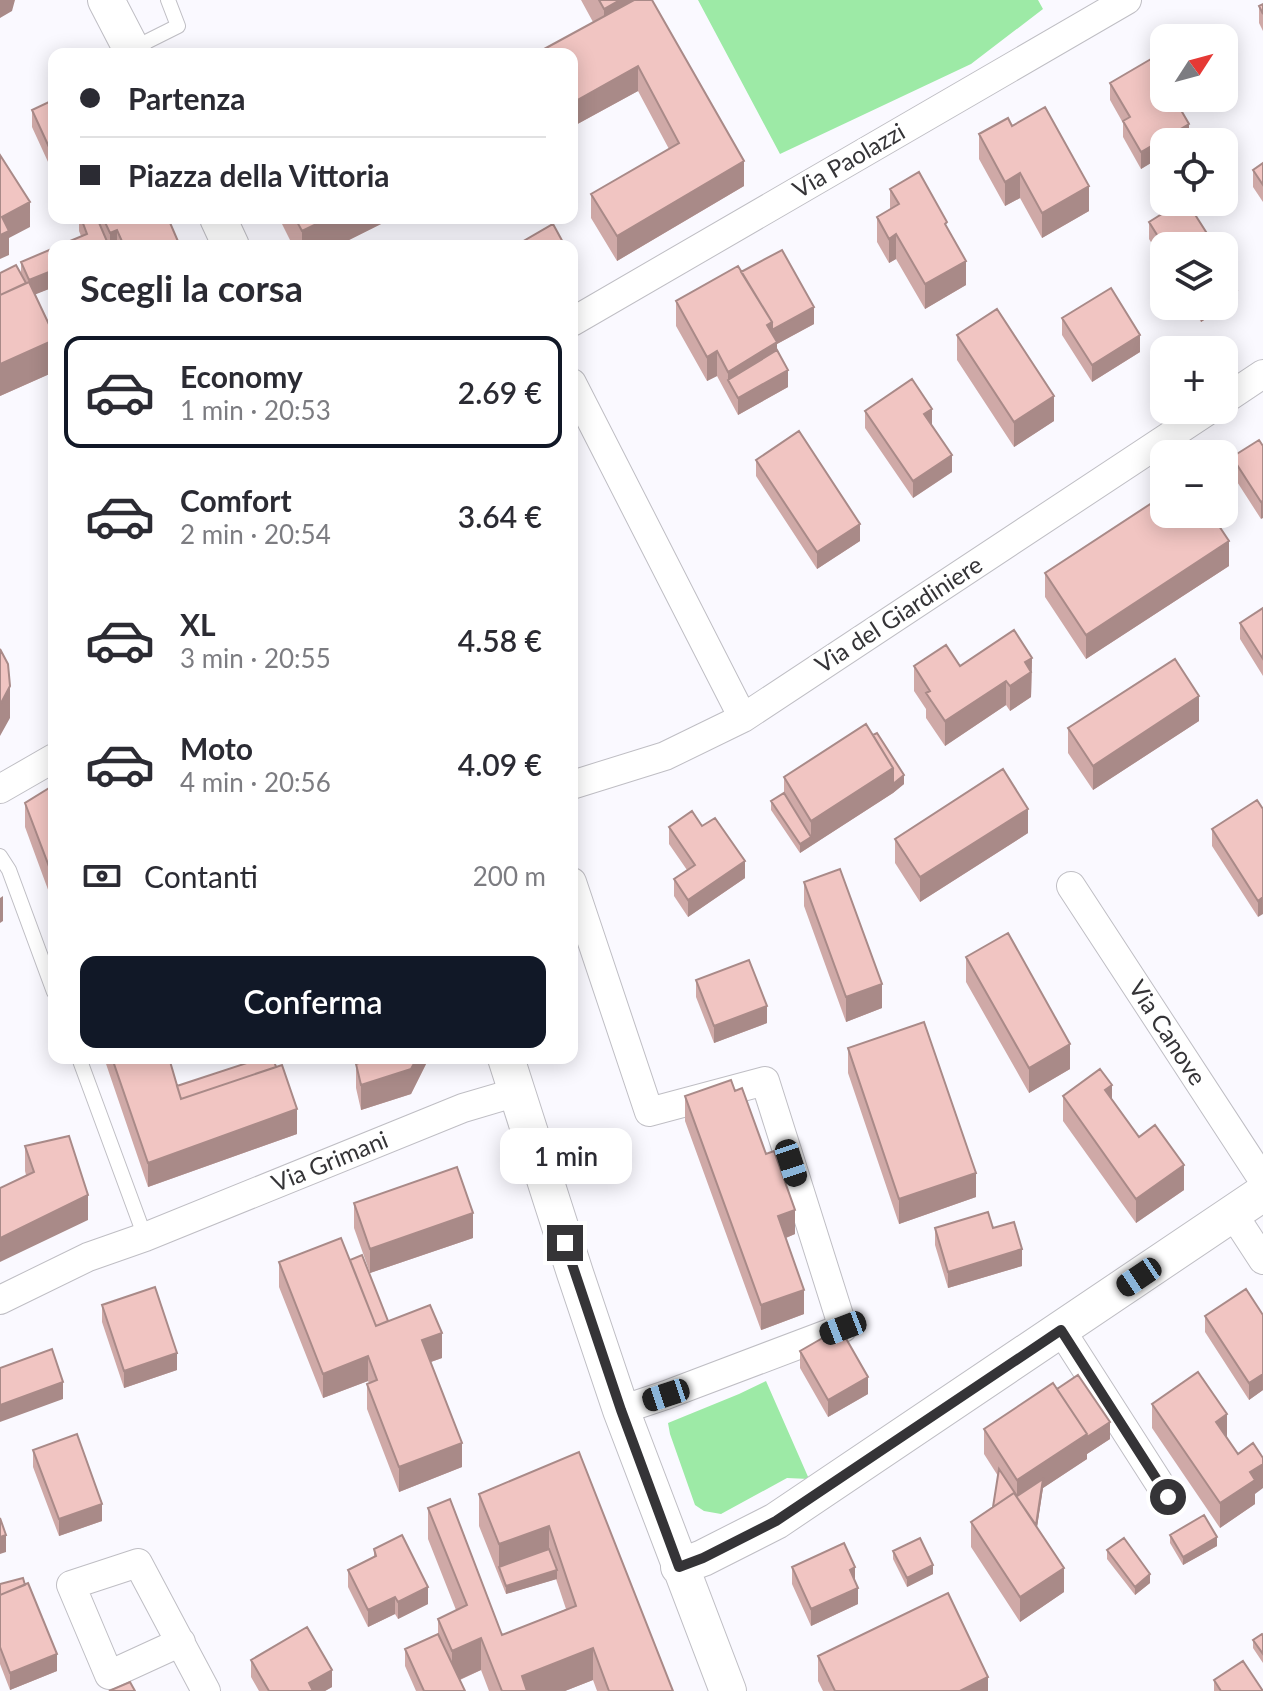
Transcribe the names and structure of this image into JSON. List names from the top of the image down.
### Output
{
  "streets": {
    "street": [
      "Via Paolazzi",
      "Via del Giardiniere",
      "Via Canove",
      "Via Grimani"
    ]
  },
  "north": "top right",
  "page": {
    "map_buttons": ["+", "−"],
    "banner": ["Partenza", "Piazza della Vittoria"],
    "heading": "Scegli la corsa",
    "list": [
      {
        "name": "Economy",
        "note": "1 min · 20:53",
        "value": "2.69 €"
      },
      {
        "name": "Comfort",
        "note": "2 min · 20:54",
        "value": "3.64 €"
      },
      {
        "name": "XL",
        "note": "3 min · 20:55",
        "value": "4.58 €"
      },
      {
        "name": "Moto",
        "note": "4 min · 20:56",
        "value": "4.09 €"
      }
    ],
    "pay": ["Contanti", "200 m"],
    "buttons": "Conferma",
    "bubble": "1 min"
  }
}
